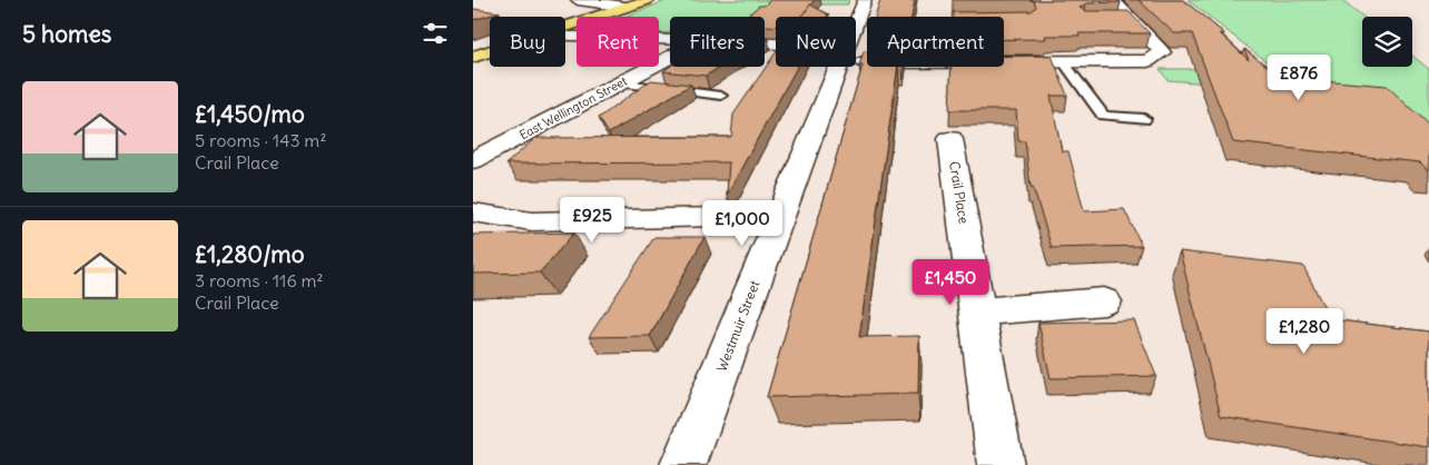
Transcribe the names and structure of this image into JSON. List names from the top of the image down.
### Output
{
  "streets": {
    "street": ["East Wellington Street", "Crail Place", "Westmuir Street"]
  },
  "page": {
    "heading": "5 homes",
    "chip": [
      "Buy",
      "Rent",
      "Filters",
      "New",
      "Apartment"
    ],
    "price": [
      "£876",
      "£925",
      "£1,000",
      "£1,450",
      "£1,280"
    ],
    "list": [
      {
        "name": "£1,450/mo",
        "note": "5 rooms · 143 m² · Crail Place"
      },
      {
        "name": "£1,280/mo",
        "note": "3 rooms · 116 m² · Crail Place"
      }
    ]
  }
}
